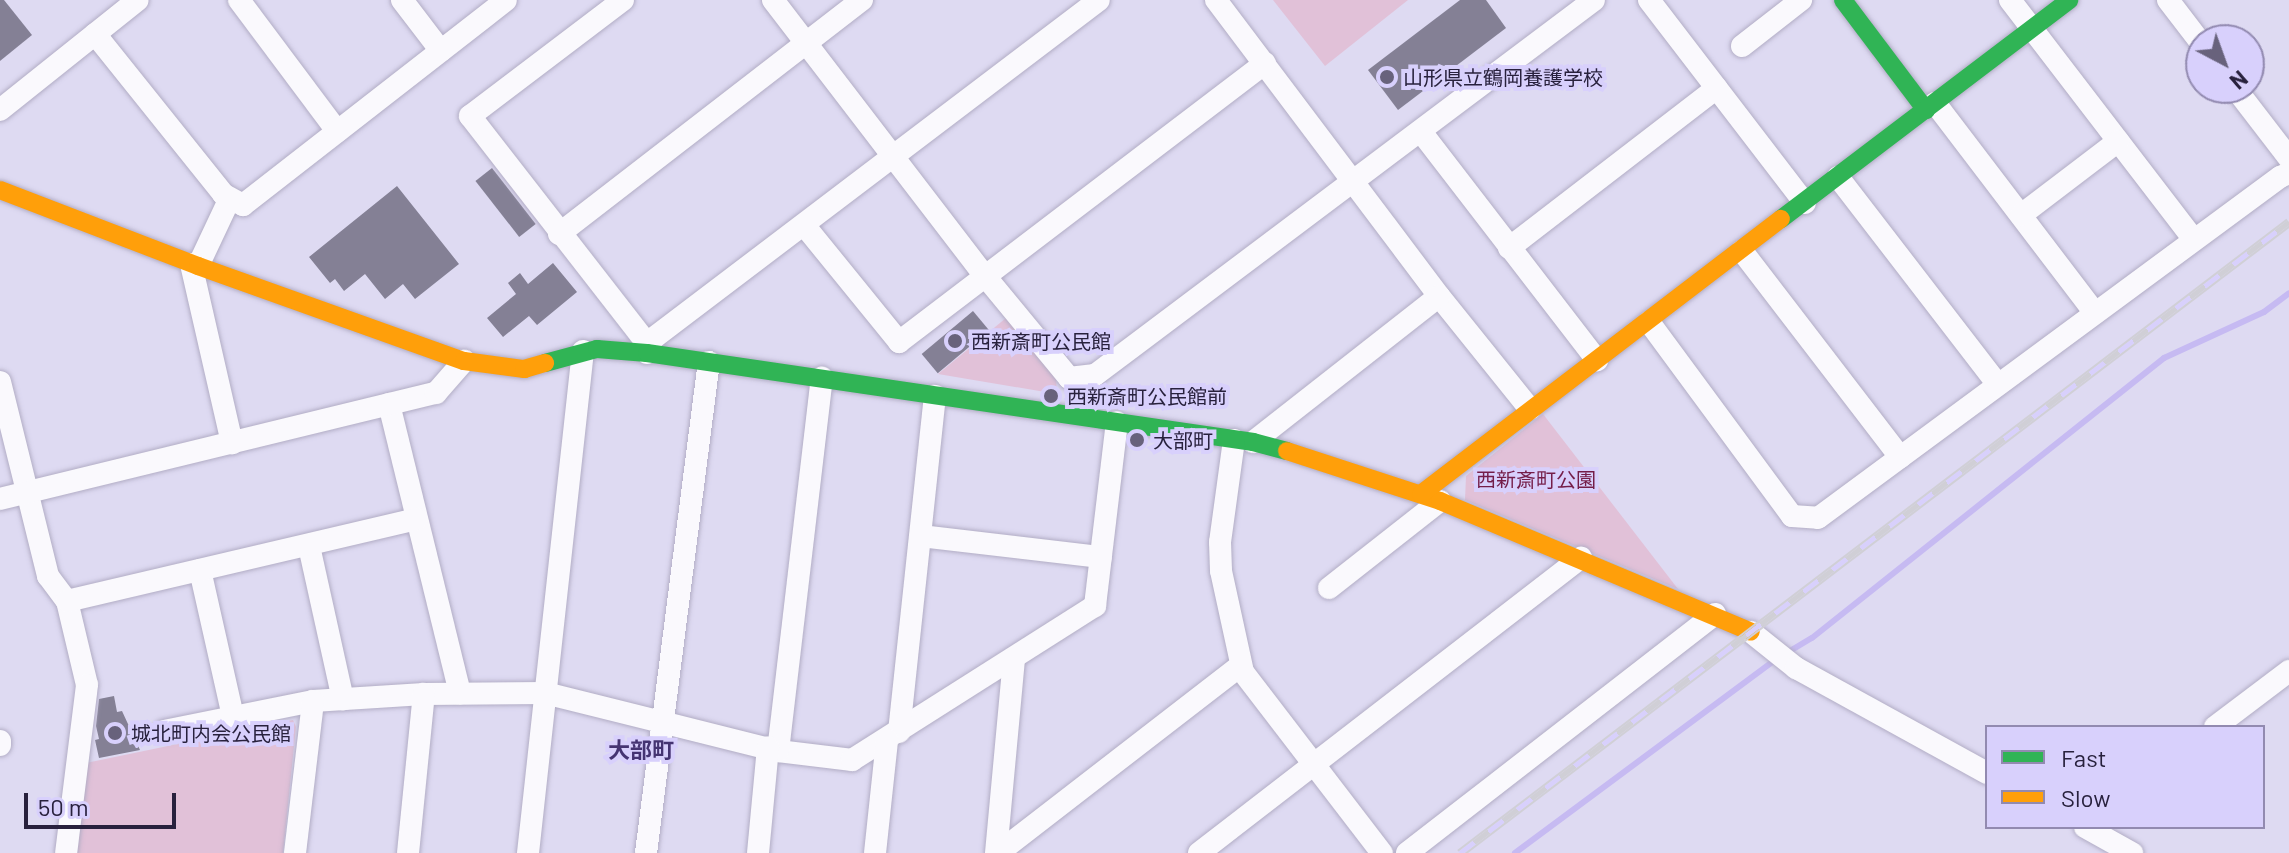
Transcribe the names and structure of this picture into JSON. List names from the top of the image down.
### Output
{
  "districts": ["大部町"],
  "parks": ["西新斎町公園"],
  "places": [
    "山形県立鶴岡養護学校",
    "西新斎町公民館",
    "西新斎町公民館前",
    "大部町",
    "城北町内会公民館"
  ],
  "legend": ["Fast", "Slow"],
  "scale_bar": "50 m",
  "north": "bottom right"
}
